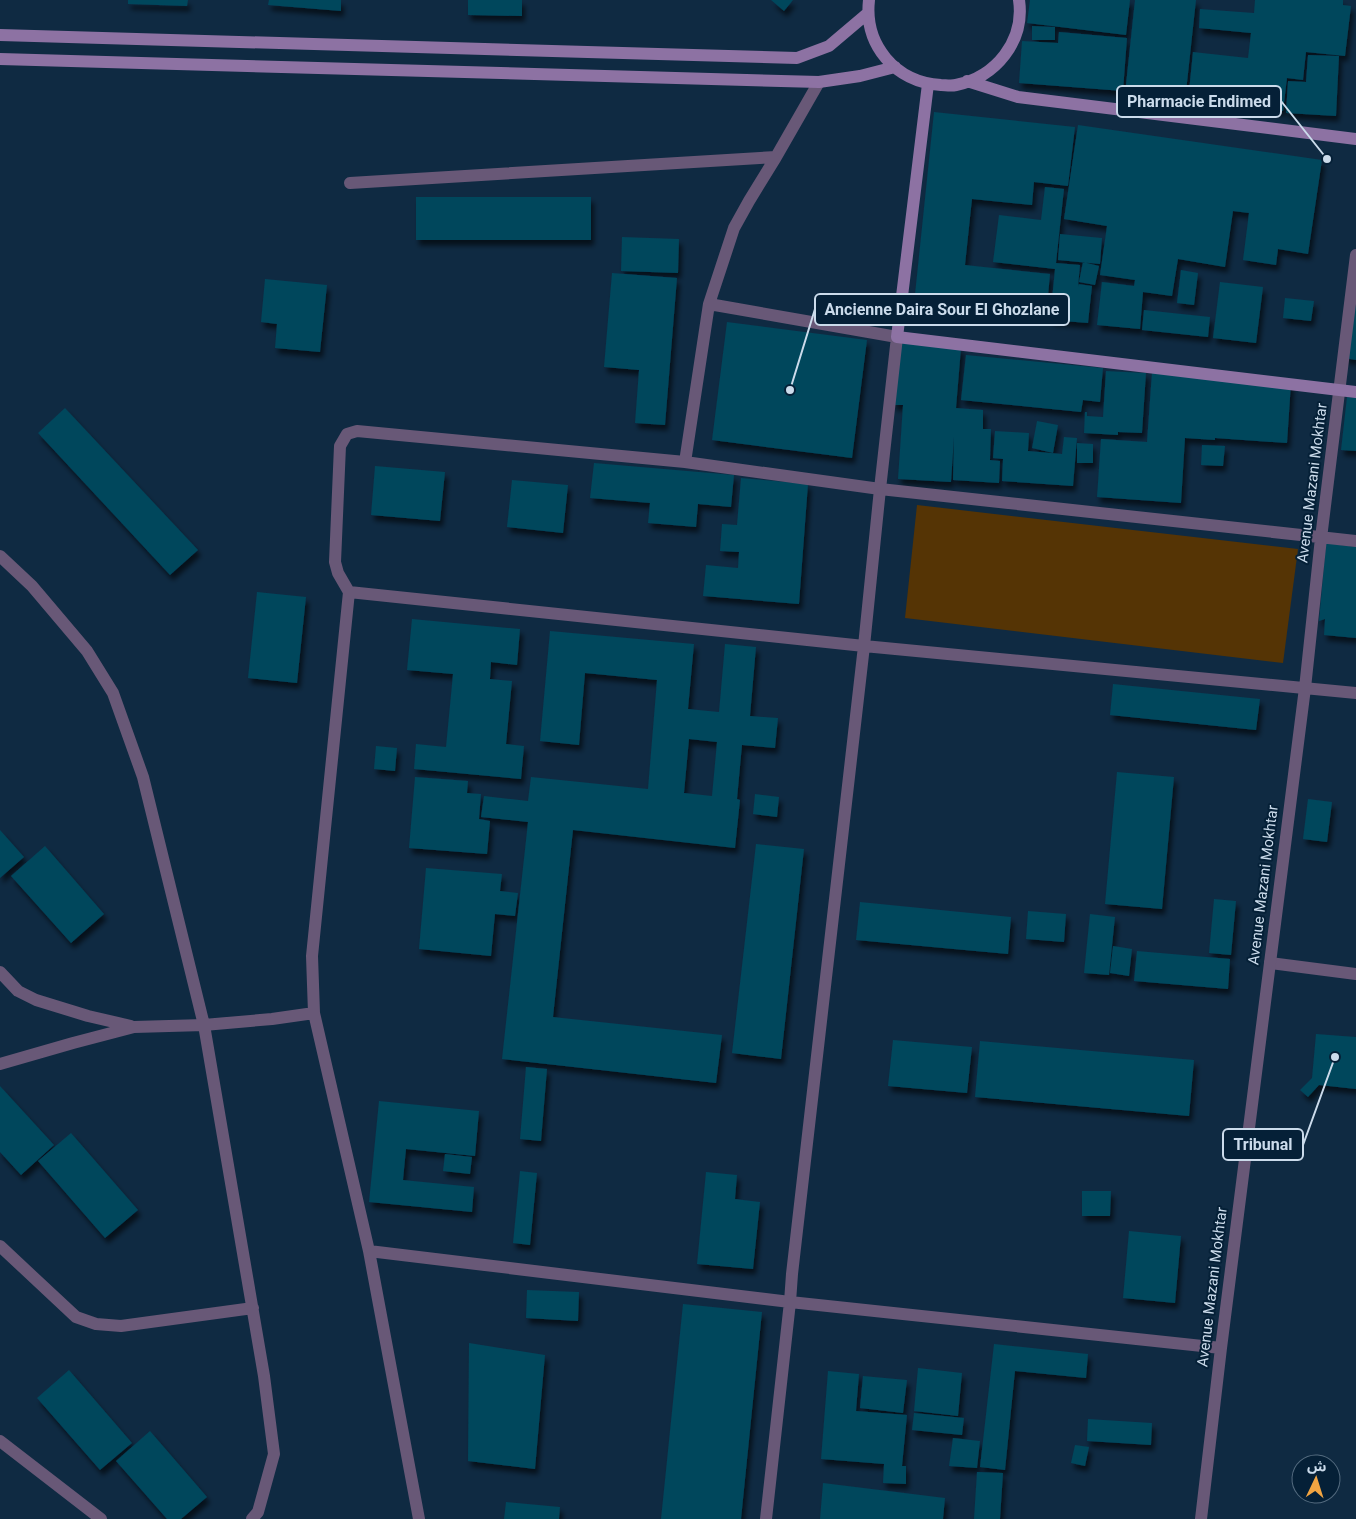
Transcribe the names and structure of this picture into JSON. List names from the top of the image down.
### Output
{
  "streets": {
    "street": ["Avenue Mazani Mokhtar"]
  },
  "places": ["Pharmacie Endimed", "Ancienne Daira Sour El Ghozlane", "Tribunal"],
  "north": "top"
}
